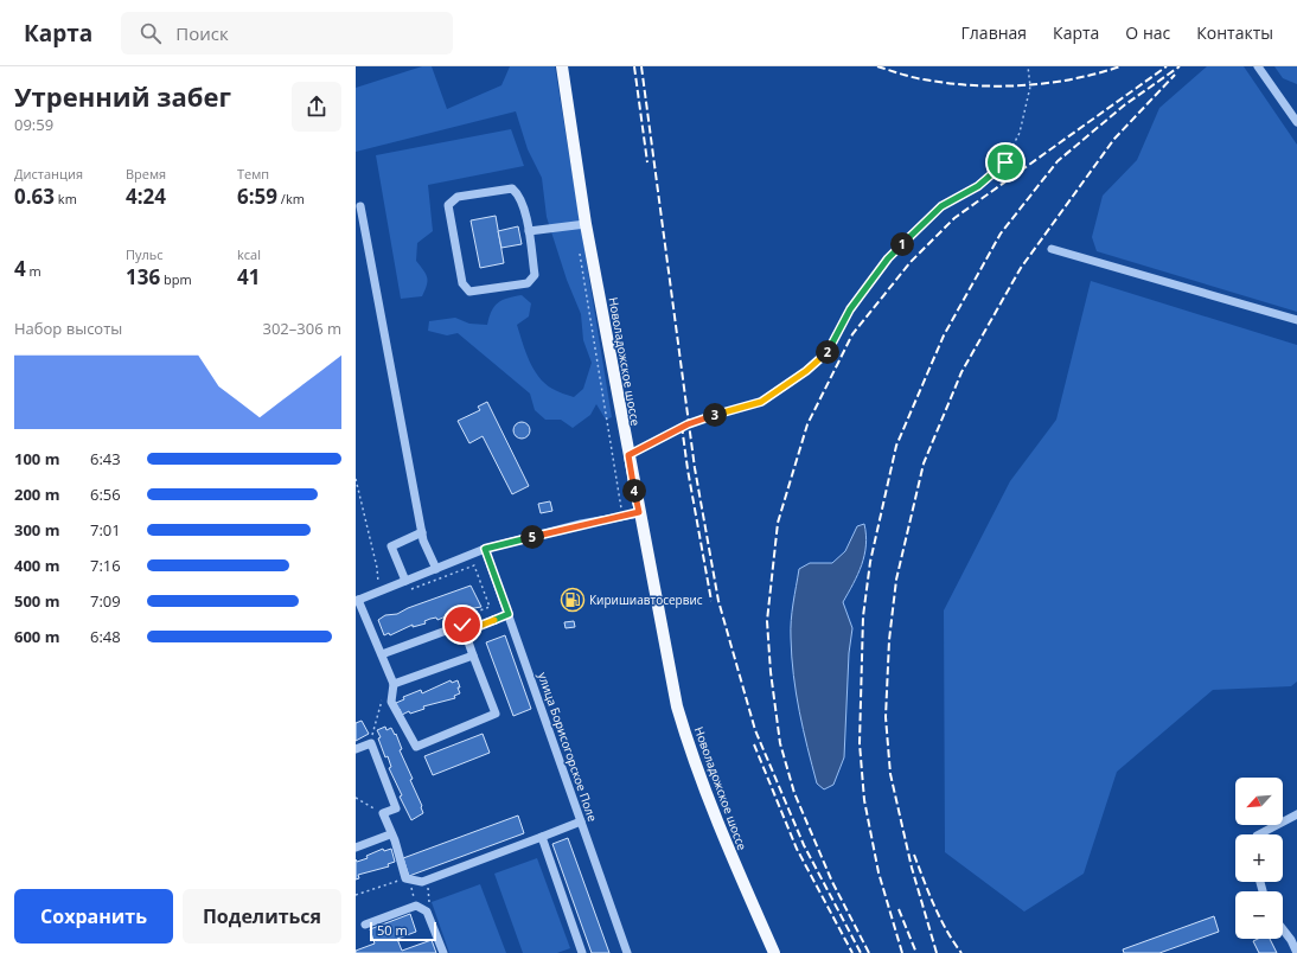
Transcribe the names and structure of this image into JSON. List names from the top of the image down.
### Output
{
  "streets": {
    "main road": ["Новоладожское шоссе"],
    "street": ["улица Борисогорское Поле"]
  },
  "places": {
    "fuel station": ["Киришиавтосервис"]
  },
  "scale_bar": "50 m",
  "north": "bottom left",
  "page": {
    "header": "Карта",
    "search": "Поиск",
    "nav": [
      "Главная",
      "Карта",
      "О нас",
      "Контакты"
    ],
    "heading": ["Утренний забег", "09:59"],
    "stats": [
      ["Дистанция", "0.63 km"],
      ["Время", "4:24"],
      ["Темп", "6:59 /km"],
      ["4 m"],
      ["Пульс", "136 bpm"],
      ["kcal", "41"]
    ],
    "pins": [
      "1",
      "2",
      "3",
      "4",
      "5"
    ],
    "chart": ["Набор высоты", "302–306 m"],
    "list": [
      {
        "name": "100 m",
        "note": "6:43"
      },
      {
        "name": "200 m",
        "note": "6:56"
      },
      {
        "name": "300 m",
        "note": "7:01"
      },
      {
        "name": "400 m",
        "note": "7:16"
      },
      {
        "name": "500 m",
        "note": "7:09"
      },
      {
        "name": "600 m",
        "note": "6:48"
      }
    ],
    "map_buttons": ["+", "−"],
    "buttons": ["Сохранить", "Поделиться"],
    "scale": "50 m"
  }
}
